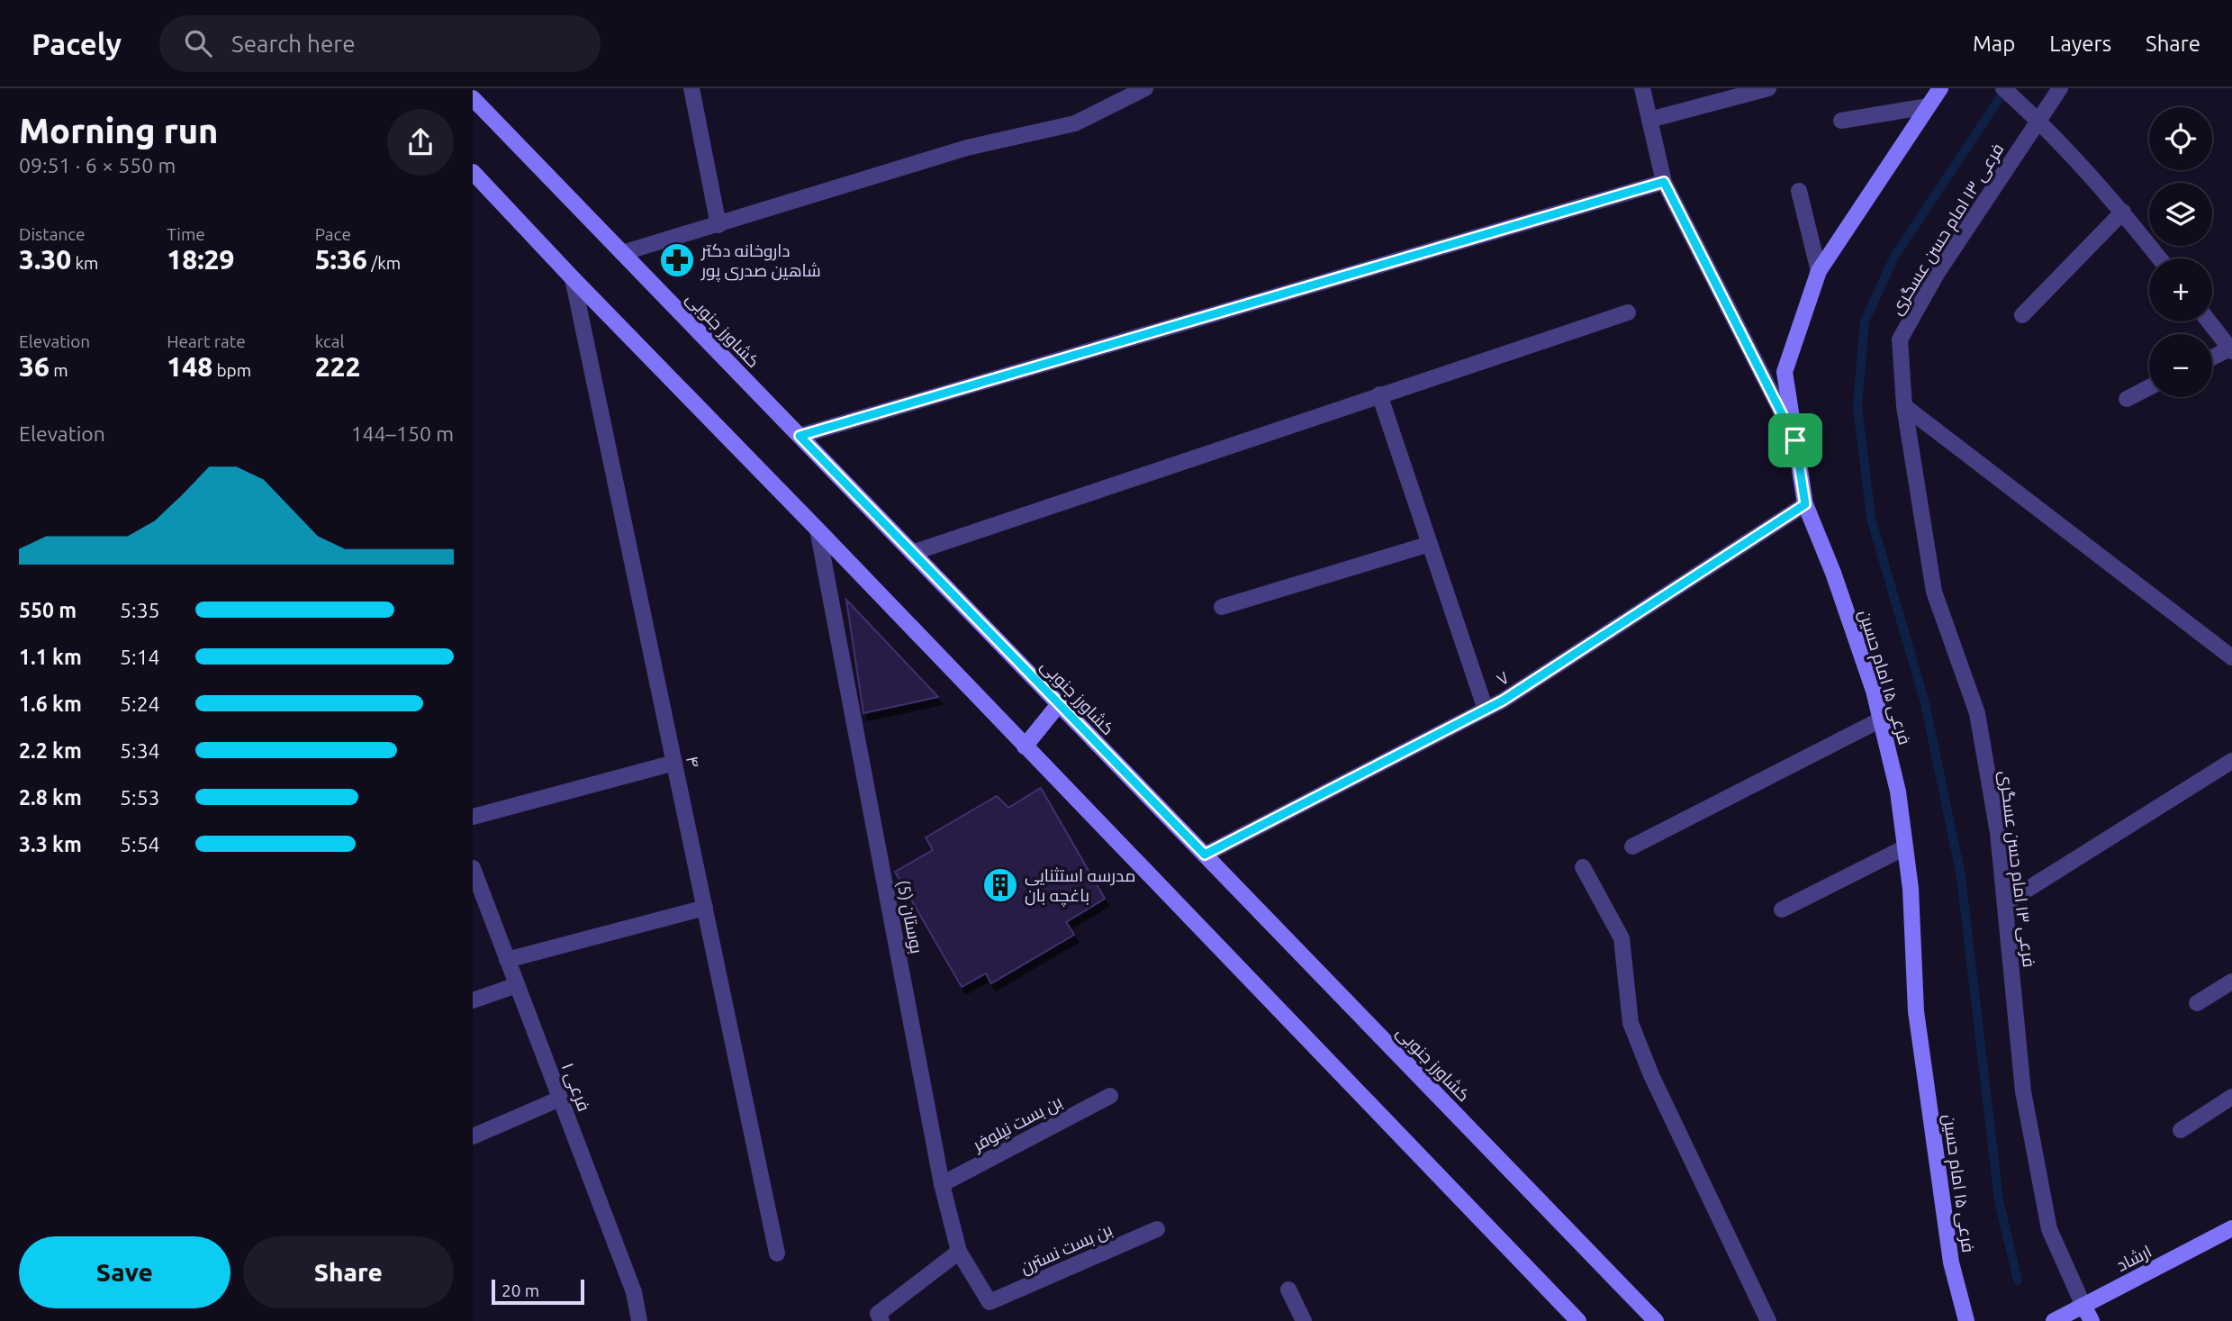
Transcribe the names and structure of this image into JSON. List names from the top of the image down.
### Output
{
  "streets": {
    "street": [
      "فرعی ۱۳ امام حسن عسگری",
      "کشاورز جنوبی",
      "فرعی ۱۵ امام حسین",
      "۷",
      "۴",
      "بوستان (5)",
      "فرعی ۱",
      "بن بست نیلوفر",
      "بن بست نسترن",
      "ارشاد"
    ]
  },
  "crossings": [
    ["فرعی ۱۳ امام حسن عسگری", "ارشاد"],
    ["کشاورز جنوبی", "۷"],
    ["فرعی ۱۵ امام حسین", "۷"],
    ["بوستان (5)", "بن بست نیلوفر"],
    ["بوستان (5)", "بن بست نسترن"]
  ],
  "places": {
    "pharmacy": ["داروخانه دکتر شاهین صدری پور"],
    "building": ["مدرسه استثنایی باغچه بان"]
  },
  "scale_bar": "20 m",
  "page": {
    "header": "Pacely",
    "search": "Search here",
    "nav": ["Map", "Layers", "Share"],
    "heading": ["Morning run", "09:51 · 6 × 550 m"],
    "map_buttons": ["+", "−"],
    "stats": [
      ["Distance", "3.30 km"],
      ["Time", "18:29"],
      ["Pace", "5:36 /km"],
      ["Elevation", "36 m"],
      ["Heart rate", "148 bpm"],
      ["kcal", "222"]
    ],
    "chart": ["Elevation", "144–150 m"],
    "list": [
      {
        "name": "550 m",
        "note": "5:35"
      },
      {
        "name": "1.1 km",
        "note": "5:14"
      },
      {
        "name": "1.6 km",
        "note": "5:24"
      },
      {
        "name": "2.2 km",
        "note": "5:34"
      },
      {
        "name": "2.8 km",
        "note": "5:53"
      },
      {
        "name": "3.3 km",
        "note": "5:54"
      }
    ],
    "buttons": ["Save", "Share"],
    "scale": "20 m"
  }
}
